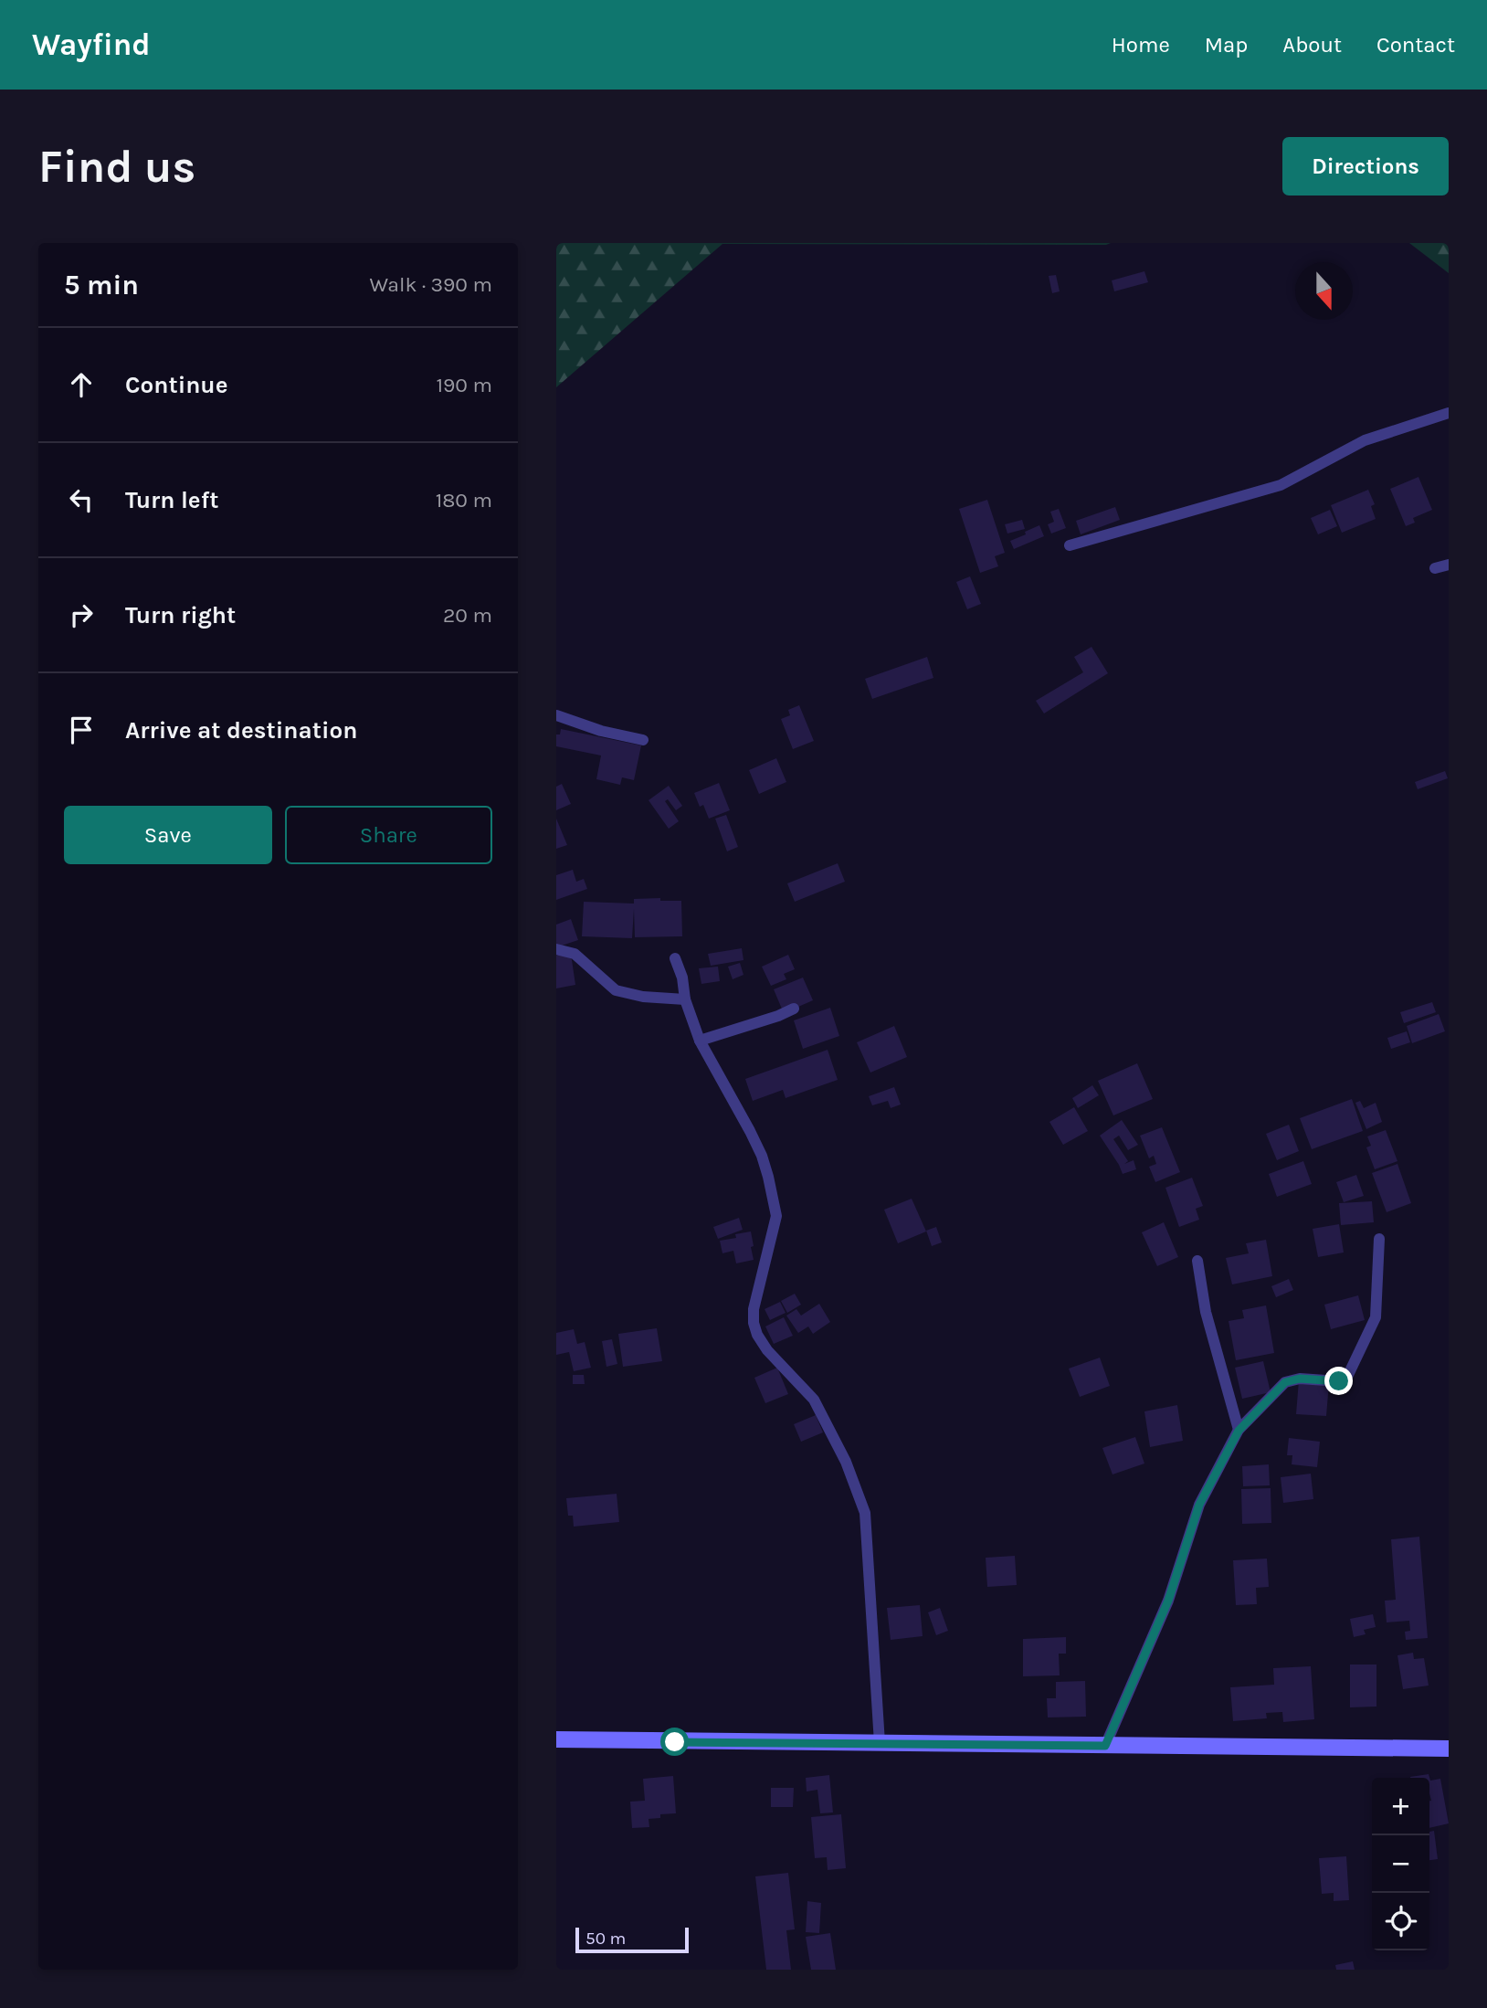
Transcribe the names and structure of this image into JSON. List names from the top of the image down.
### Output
{
  "scale_bar": "50 m",
  "north": "bottom",
  "page": {
    "header": "Wayfind",
    "nav": [
      "Home",
      "Map",
      "About",
      "Contact"
    ],
    "buttons": [
      "Directions",
      ["Save", "Share"]
    ],
    "title": "Find us",
    "heading": ["5 min", "Walk · 390 m"],
    "list": [
      ["Continue", "190 m"],
      ["Turn left", "180 m"],
      ["Turn right", "20 m"],
      "Arrive at destination"
    ],
    "map_buttons": ["+", "−"],
    "scale": "50 m"
  }
}
